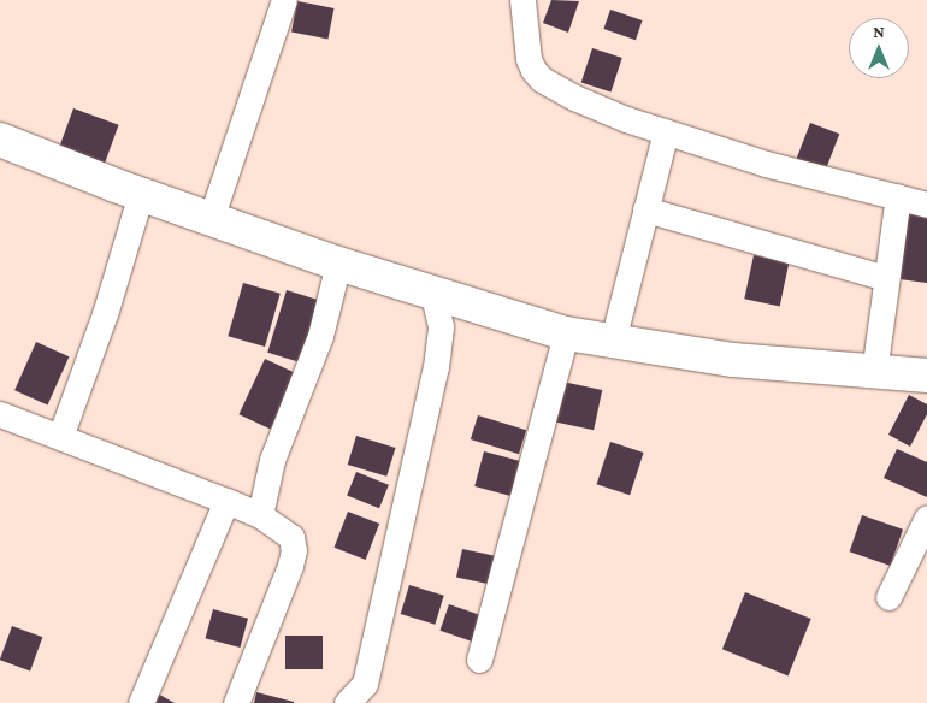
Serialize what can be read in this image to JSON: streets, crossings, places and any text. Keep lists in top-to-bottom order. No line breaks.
{"north":"top"}
